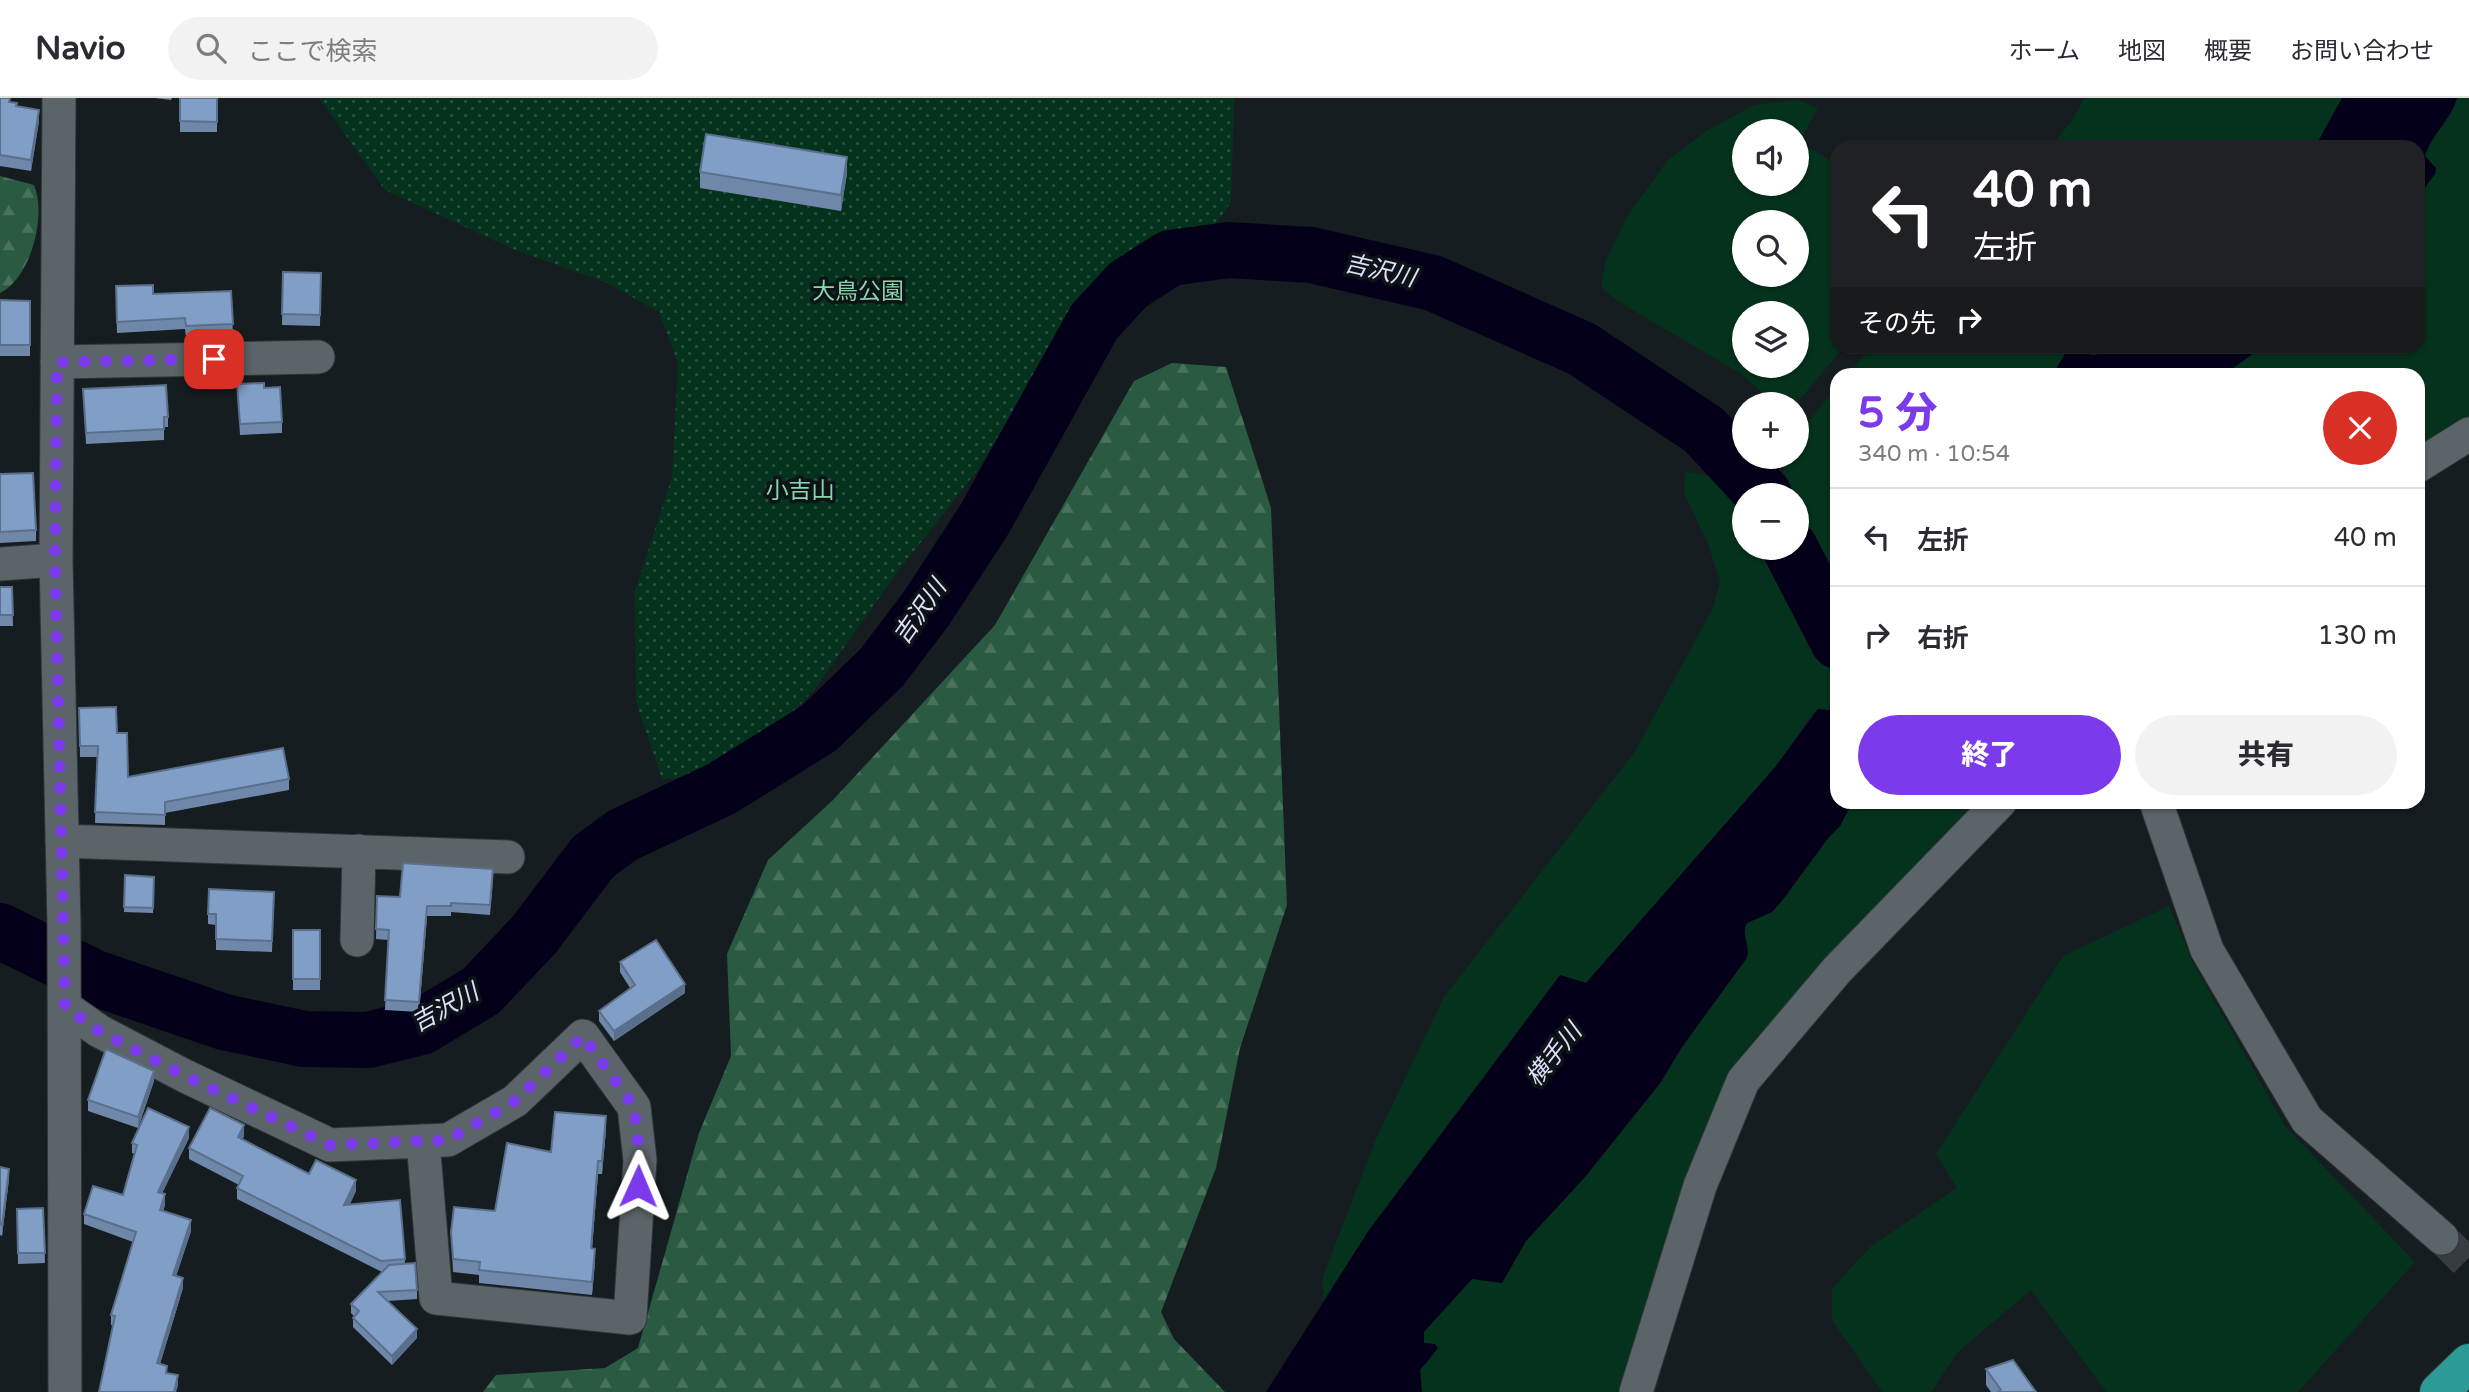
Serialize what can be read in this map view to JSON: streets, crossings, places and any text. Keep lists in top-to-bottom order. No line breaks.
{"water":["吉沢川","横手川"],"parks":["大鳥公園","小吉山"],"page":{"header":"Navio","search":"ここで検索","nav":["ホーム","地図","概要","お問い合わせ"],"map_buttons":["+","−"],"turn":["40 m","左折"],"then":"その先","heading":["5 分","340 m · 10:54"],"list":[{"name":"左折","value":"40 m"},{"name":"右折","value":"130 m"}],"buttons":["終了","共有"]}}
